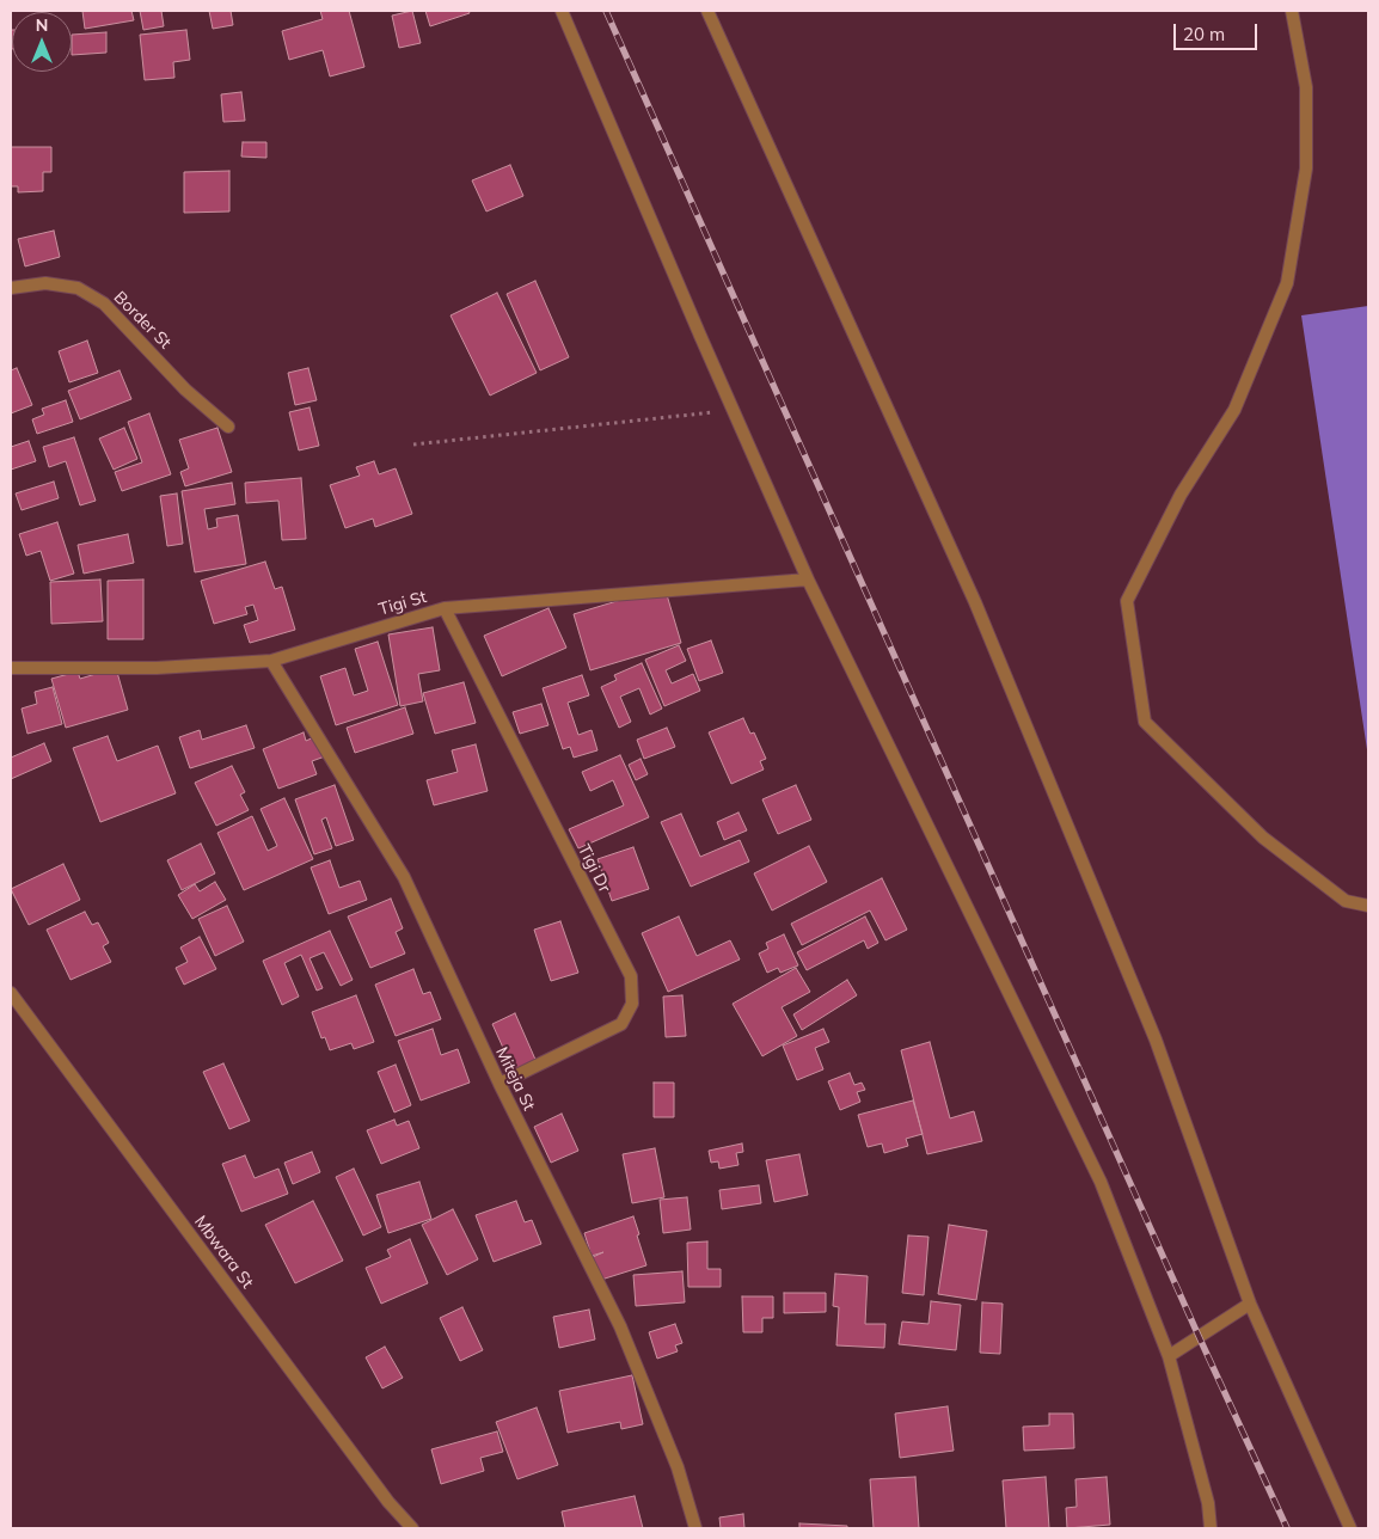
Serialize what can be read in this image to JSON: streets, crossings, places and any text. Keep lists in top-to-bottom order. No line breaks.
{"streets":{"street":["Border St","Tigi St","Tigi Dr","Miteja St","Mbwara St"]},"crossings":[["Tigi St","Tigi Dr"],["Tigi St","Miteja St"],["Tigi Dr","Miteja St"]],"scale_bar":"20 m","north":"top"}
